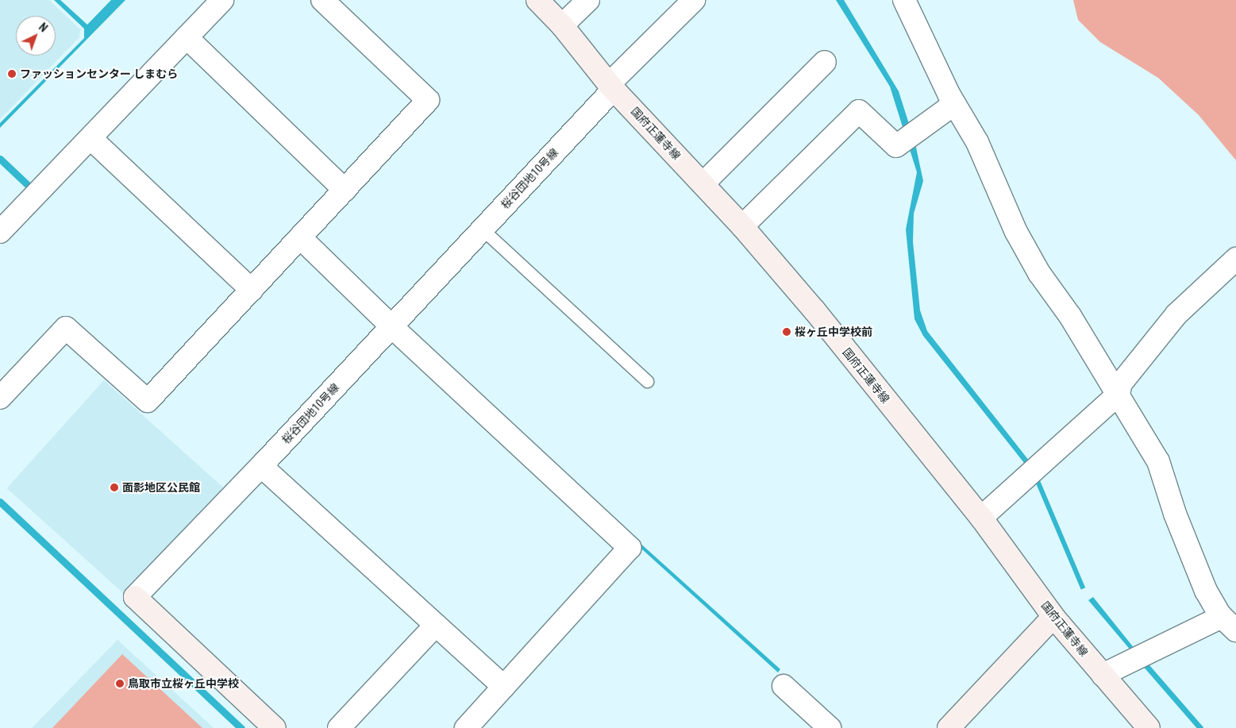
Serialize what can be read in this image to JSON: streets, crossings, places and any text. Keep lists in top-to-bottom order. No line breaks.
{"streets":{"main road":["国府正蓮寺線","桜谷団地10号線"]},"crossings":[["国府正蓮寺線","桜谷団地10号線"]],"places":["ファッションセンター しまむら","桜ヶ丘中学校前","面影地区公民館","鳥取市立桜ヶ丘中学校"],"north":"top right"}
